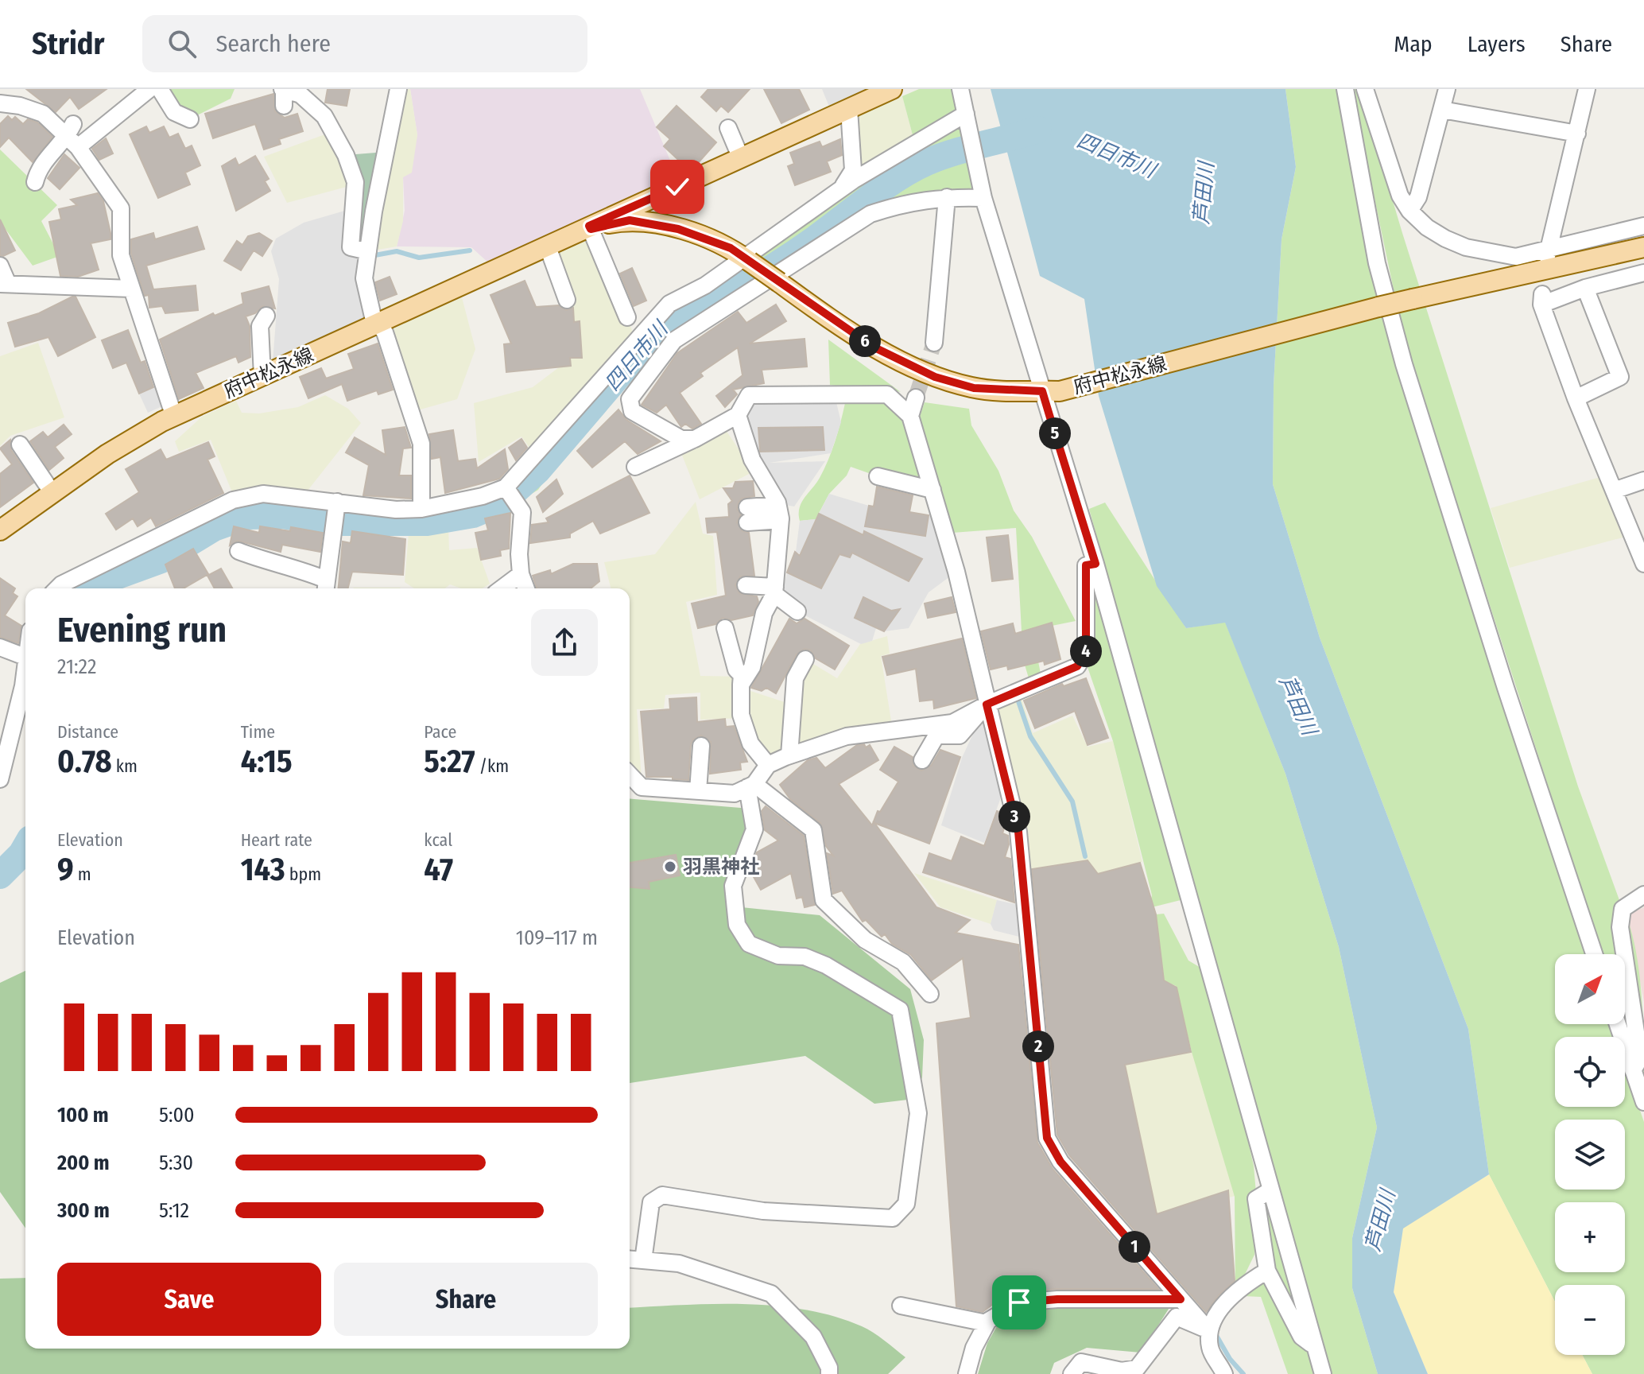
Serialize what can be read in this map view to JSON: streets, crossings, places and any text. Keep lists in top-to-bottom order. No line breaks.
{"streets":{"main road":["府中松永線"]},"water":["四日市川","芦田川"],"places":["羽黒神社"],"north":"top right","page":{"header":"Stridr","search":"Search here","nav":["Map","Layers","Share"],"pins":["6","5","4","3","2","1"],"heading":["Evening run","21:22"],"stats":[["Distance","0.78 km"],["Time","4:15"],["Pace","5:27 /km"],["Elevation","9 m"],["Heart rate","143 bpm"],["kcal","47"]],"chart":["Elevation","109–117 m"],"map_buttons":["+","−"],"list":[{"name":"100 m","note":"5:00"},{"name":"200 m","note":"5:30"},{"name":"300 m","note":"5:12"}],"buttons":["Save","Share"]}}
